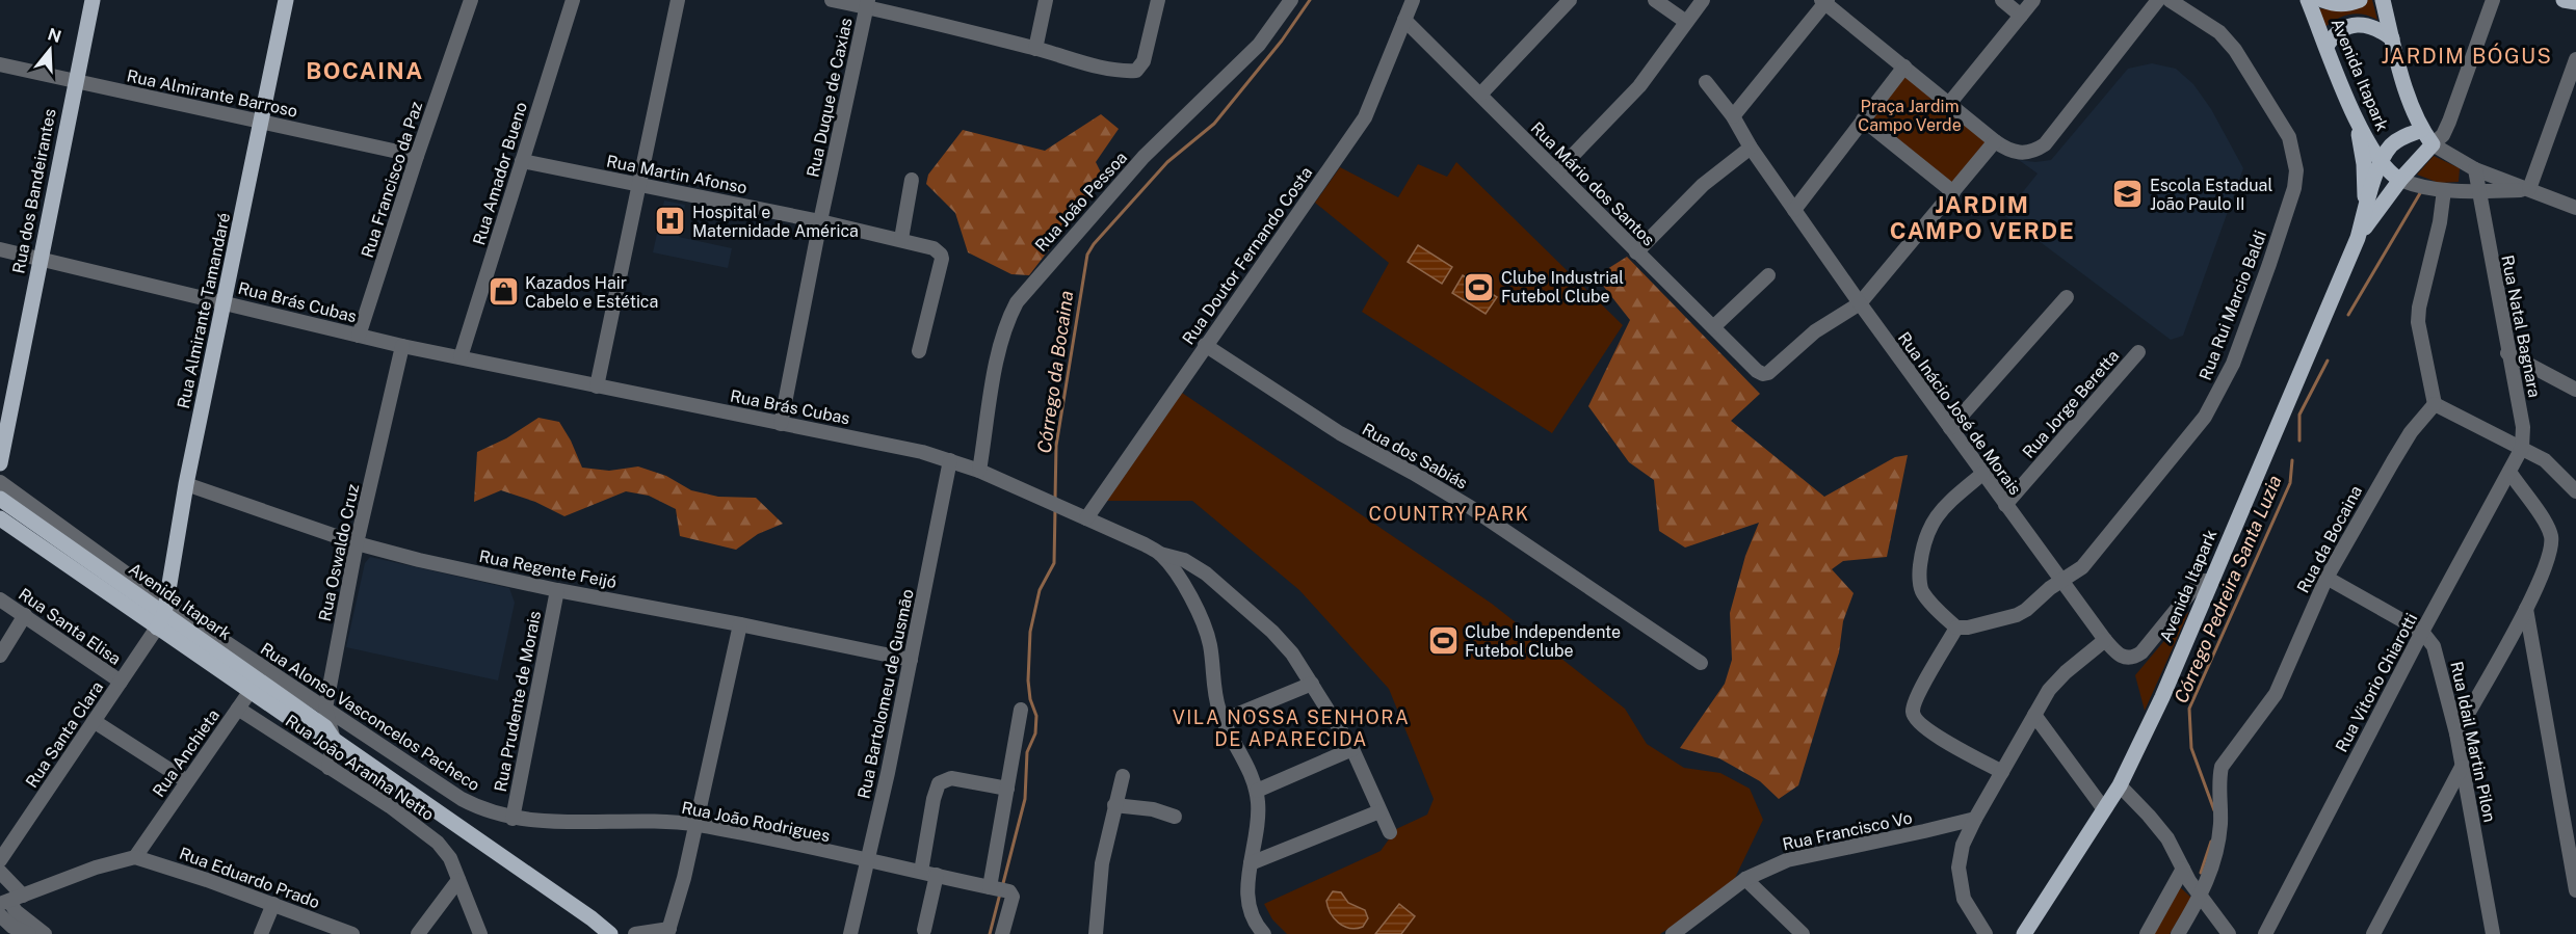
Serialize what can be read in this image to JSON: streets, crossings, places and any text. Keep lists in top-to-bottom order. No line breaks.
{"streets":{"main road":["Avenida Itapark","Rua dos Bandeirantes","Rua Almirante Tamandaré"],"street":["Rua Almirante Barroso","Rua Duque de Caxias","Rua Amador Bueno","Rua Martin Afonso","Rua Francisco da Paz","Rua Mário dos Santos","Rua João Pessoa","Rua Doutor Fernando Costa","Rua Brás Cubas","Rua Rui Marcio Baldi","Rua Natal Bagnara","Rua Jorge Beretta","Rua Inácio José de Morais","Rua dos Sabiás","Rua da Bocaina","Rua Oswaldo Cruz","Rua Regente Feijó","Rua Santa Elisa","Rua Vitorio Chiarotti","Rua Bartolomeu de Gusmão","Rua Prudente de Morais","Rua Alonso Vasconcelos Pacheco","Rua Santa Clara","Rua Idail Martin Pilon","Rua Anchieta","Rua João Aranha Netto","Rua João Rodrigues","Rua Francisco Vo","Rua Eduardo Prado"]},"crossings":[["Avenida Itapark","Rua Almirante Tamandaré"],["Avenida Itapark","Rua Inácio José de Morais"],["Avenida Itapark","Rua Oswaldo Cruz"],["Avenida Itapark","Rua Alonso Vasconcelos Pacheco"],["Avenida Itapark","Rua Santa Clara"],["Avenida Itapark","Rua Anchieta"],["Rua Almirante Barroso","Rua Francisco da Paz"],["Rua Almirante Barroso","Rua dos Bandeirantes"],["Rua Almirante Barroso","Rua Almirante Tamandaré"],["Rua Duque de Caxias","Rua Martin Afonso"],["Rua Duque de Caxias","Rua Brás Cubas"],["Rua Amador Bueno","Rua Martin Afonso"],["Rua Amador Bueno","Rua Brás Cubas"],["Rua Francisco da Paz","Rua Brás Cubas"],["Rua Mário dos Santos","Rua Doutor Fernando Costa"],["Rua Mário dos Santos","Rua Inácio José de Morais"],["Rua dos Bandeirantes","Rua Brás Cubas"],["Rua João Pessoa","Rua Brás Cubas"],["Rua Doutor Fernando Costa","Rua Brás Cubas"],["Rua Doutor Fernando Costa","Rua dos Sabiás"],["Rua Brás Cubas","Rua Almirante Tamandaré"],["Rua Brás Cubas","Rua Oswaldo Cruz"],["Rua Brás Cubas","Rua Bartolomeu de Gusmão"],["Rua Rui Marcio Baldi","Rua Inácio José de Morais"],["Rua Almirante Tamandaré","Rua Regente Feijó"],["Rua Almirante Tamandaré","Rua Santa Clara"],["Rua Natal Bagnara","Rua Vitorio Chiarotti"],["Rua Jorge Beretta","Rua Inácio José de Morais"],["Rua Oswaldo Cruz","Rua Regente Feijó"],["Rua Oswaldo Cruz","Rua Alonso Vasconcelos Pacheco"],["Rua Oswaldo Cruz","Rua João Aranha Netto"],["Rua Regente Feijó","Rua Bartolomeu de Gusmão"],["Rua Regente Feijó","Rua Prudente de Morais"],["Rua Santa Elisa","Rua Santa Clara"],["Rua Vitorio Chiarotti","Rua Idail Martin Pilon"],["Rua Bartolomeu de Gusmão","Rua João Rodrigues"],["Rua Prudente de Morais","Rua Alonso Vasconcelos Pacheco"],["Rua Prudente de Morais","Rua João Rodrigues"],["Rua Alonso Vasconcelos Pacheco","Rua Anchieta"],["Rua Alonso Vasconcelos Pacheco","Rua João Rodrigues"],["Rua Anchieta","Rua João Aranha Netto"],["Rua Anchieta","Rua Eduardo Prado"]],"districts":["JARDIM BÓGUS","BOCAINA","JARDIM CAMPO VERDE","COUNTRY PARK","VILA NOSSA SENHORA DE APARECIDA"],"water":["Córrego da Bocaina","Córrego Pedreira Santa Luzia"],"parks":["Praça Jardim Campo Verde"],"places":{"school or university":["Escola Estadual João Paulo II"],"hospital":["Hospital e Maternidade América"],"sports":["Clube Industrial Futebol Clube","Clube Independente Futebol Clube"],"shop":["Kazados Hair Cabelo e Estética"]},"north":"top"}
